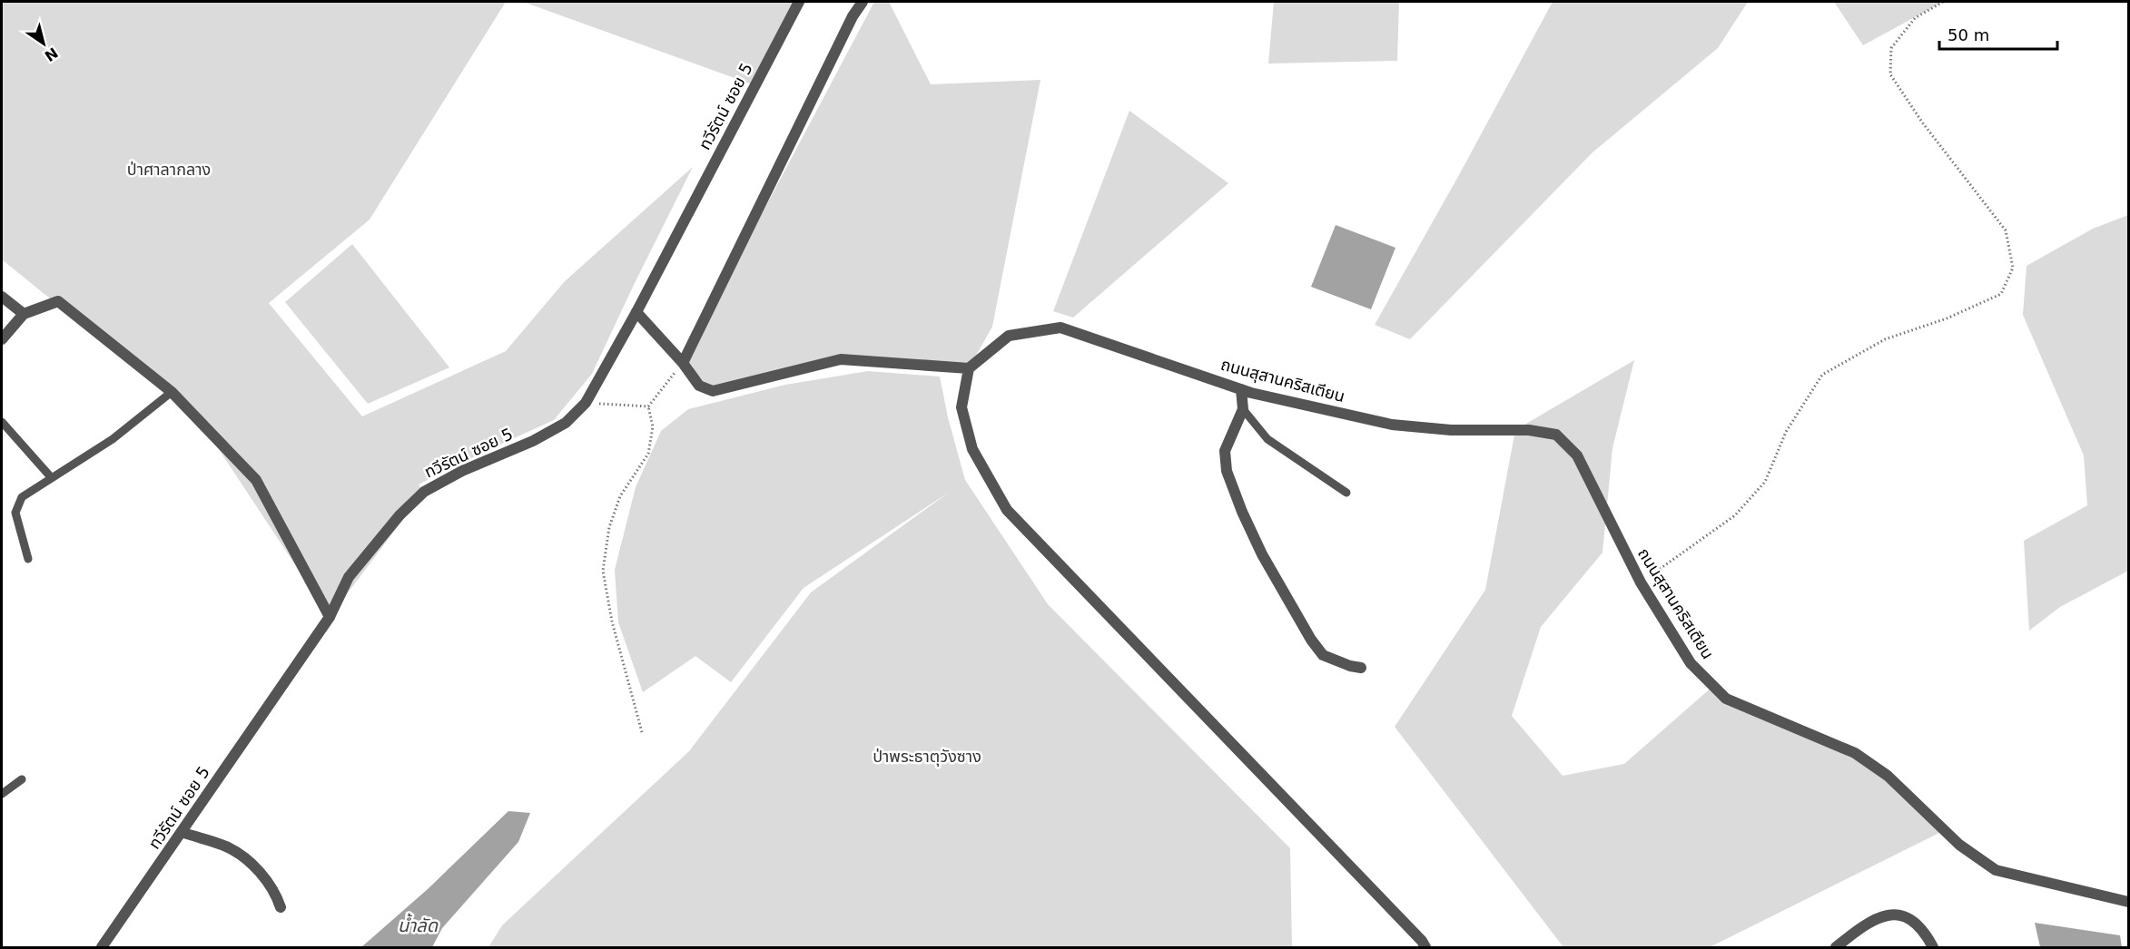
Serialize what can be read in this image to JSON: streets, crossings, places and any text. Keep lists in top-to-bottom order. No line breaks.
{"streets":{"street":["ทวีรัตน์ ซอย 5","ถนนสุสานคริสเตียน"]},"water":["น้ำลัด"],"parks":["ป่าศาลากลาง","ป่าพระธาตุวังซาง"],"scale_bar":"50 m","north":"bottom right"}
